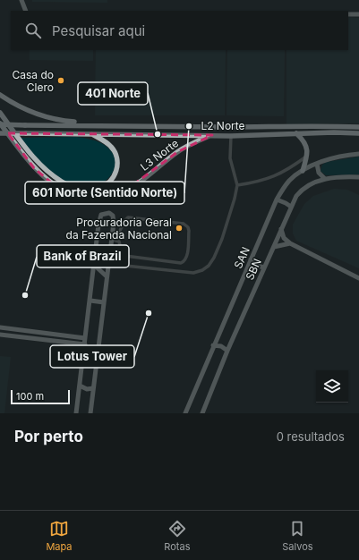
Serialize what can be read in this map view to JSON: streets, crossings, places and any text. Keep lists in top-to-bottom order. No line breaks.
{"streets":{"main road":["L2 Norte","L3 Norte"],"street":["SAN","SBN"]},"crossings":[["L2 Norte","L3 Norte"]],"places":["Casa do Clero","601 Norte (Sentido Norte)","401 Norte","Procuradoria Geral da Fazenda Nacional","Bank of Brazil","Lotus Tower"],"scale_bar":"100 m","page":{"search":"Pesquisar aqui","scale":"100 m","heading":["Por perto","0 resultados"],"nav":["Mapa","Rotas","Salvos"]}}
